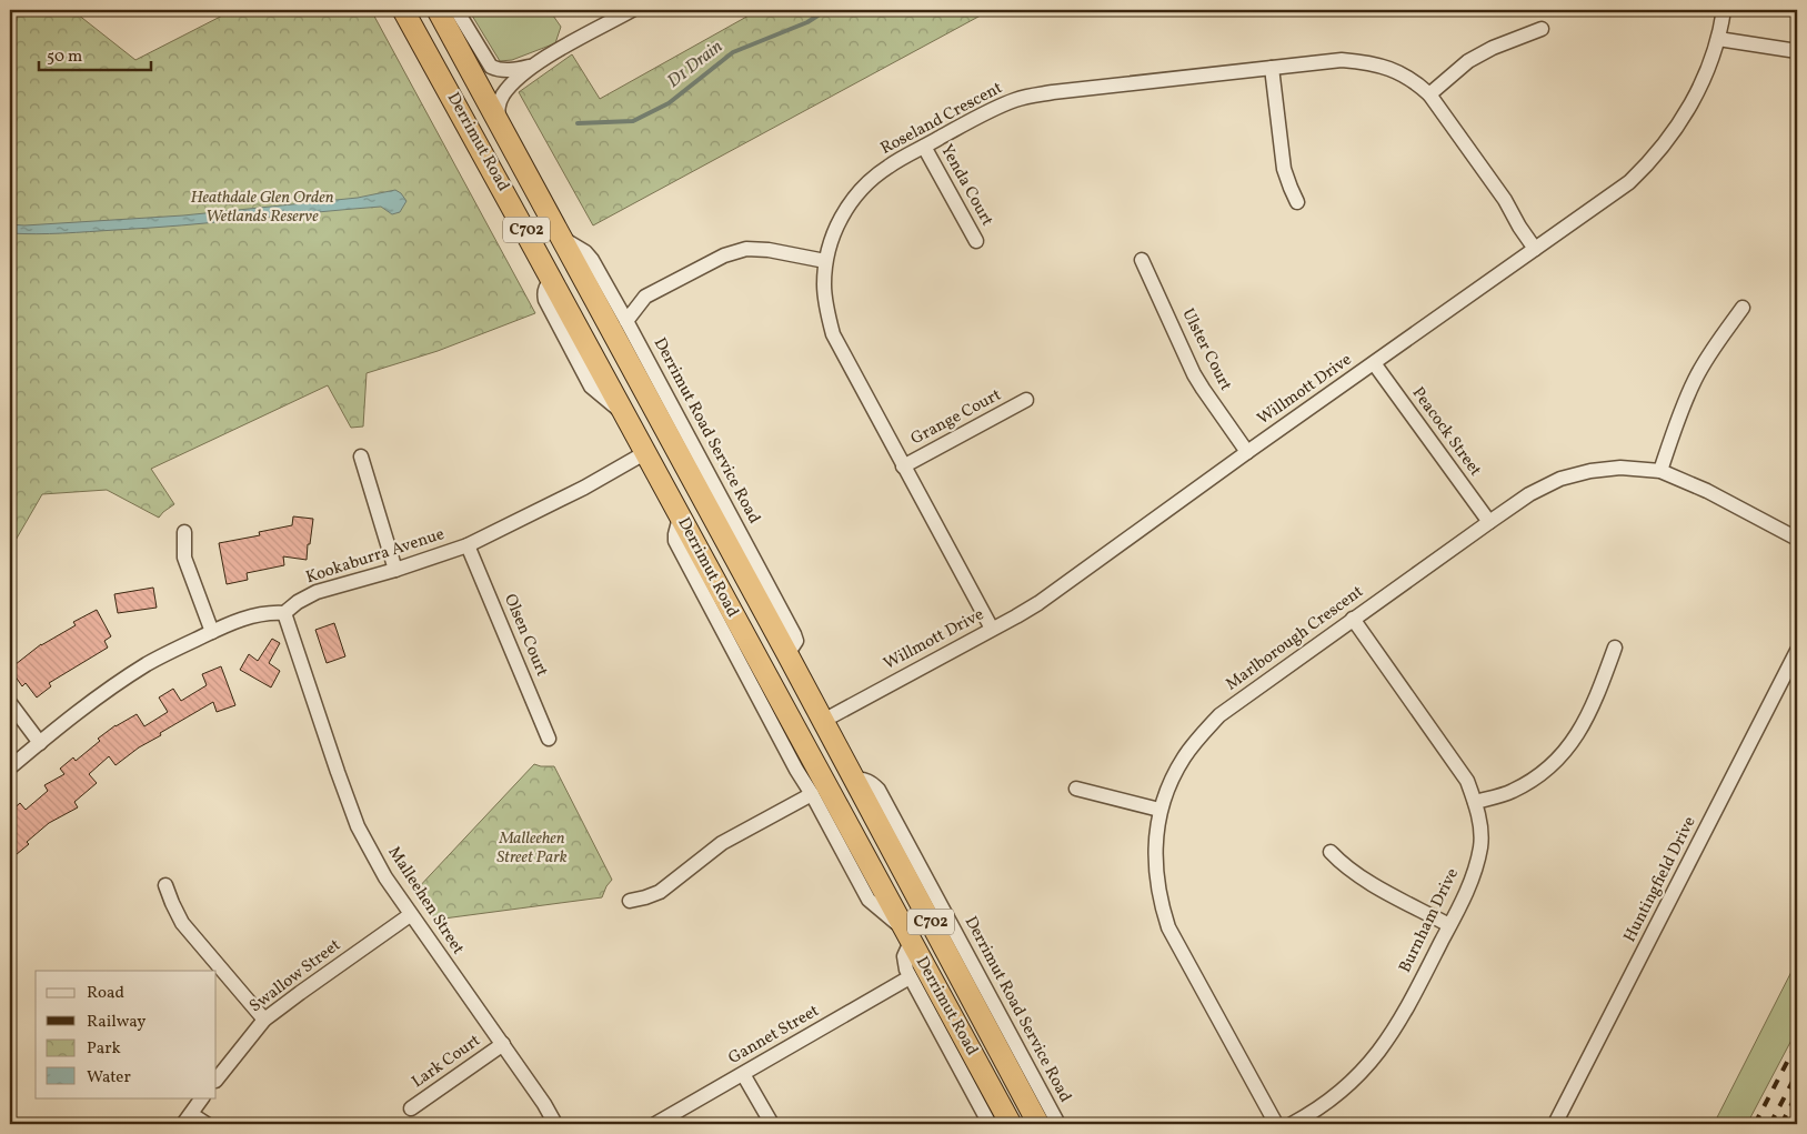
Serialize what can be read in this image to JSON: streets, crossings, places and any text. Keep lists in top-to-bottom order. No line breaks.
{"streets":{"highway":["Derrimut Road","C702"],"street":["Roseland Crescent","Yenda Court","Ulster Court","Willmott Drive","Grange Court","Derrimut Road Service Road","Peacock Street","Kookaburra Avenue","Olsen Court","Marlborough Crescent","Huntingfield Drive","Malleehen Street","Burnham Drive","Swallow Street","Gannet Street","Lark Court"]},"crossings":[["Roseland Crescent","Yenda Court"],["Roseland Crescent","Willmott Drive"],["Roseland Crescent","Grange Court"],["Derrimut Road","Willmott Drive"],["Derrimut Road","Derrimut Road Service Road"],["Derrimut Road","Kookaburra Avenue"],["Derrimut Road","Gannet Street"],["Ulster Court","Willmott Drive"],["Willmott Drive","Peacock Street"],["Peacock Street","Marlborough Crescent"],["Kookaburra Avenue","Olsen Court"],["Kookaburra Avenue","Malleehen Street"],["Marlborough Crescent","Burnham Drive"],["Malleehen Street","Swallow Street"],["Malleehen Street","Lark Court"]],"water":["D1 Drain"],"parks":["Heathdale Glen Orden Wetlands Reserve","Malleehen Street Park"],"legend":["Road","Railway","Park","Water"],"scale_bar":"50 m"}
